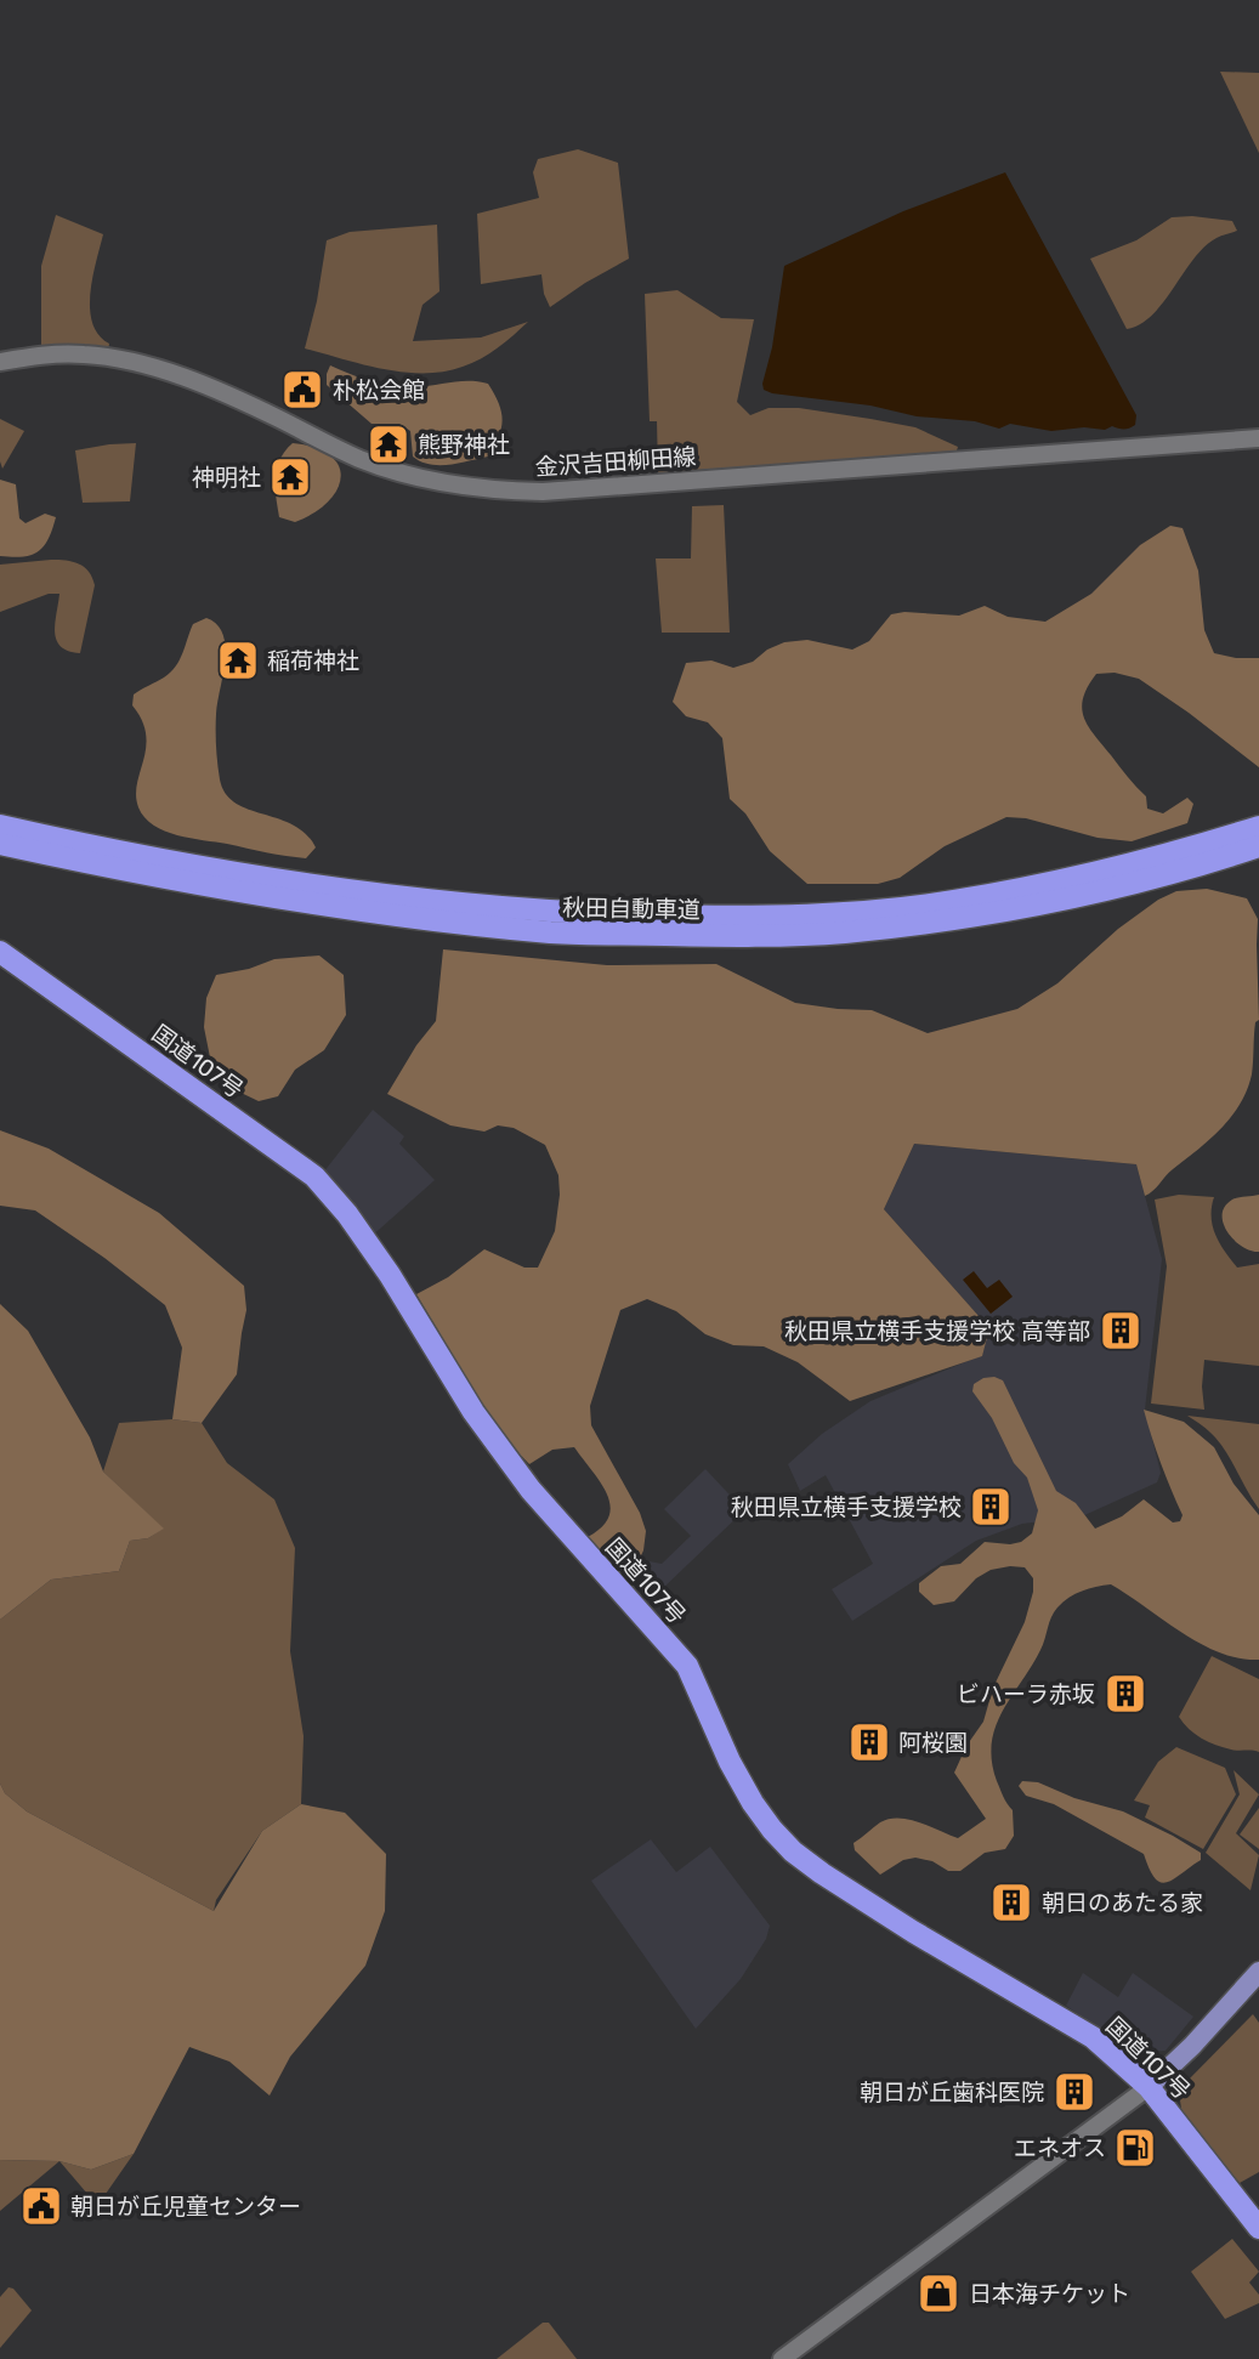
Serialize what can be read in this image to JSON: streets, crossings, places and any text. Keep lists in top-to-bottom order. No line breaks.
{"streets":{"highway":["秋田自動車道","国道107号"],"main road":["金沢吉田柳田線"]},"places":{"public building":["朴松会館","朝日が丘児童センター"],"temple":["熊野神社","神明社","稲荷神社"],"building":["秋田県立横手支援学校 高等部","秋田県立横手支援学校","ビハーラ赤坂","阿桜園","朝日のあたる家","朝日が丘歯科医院"],"fuel station":["エネオス"],"shop":["日本海チケット"]}}
